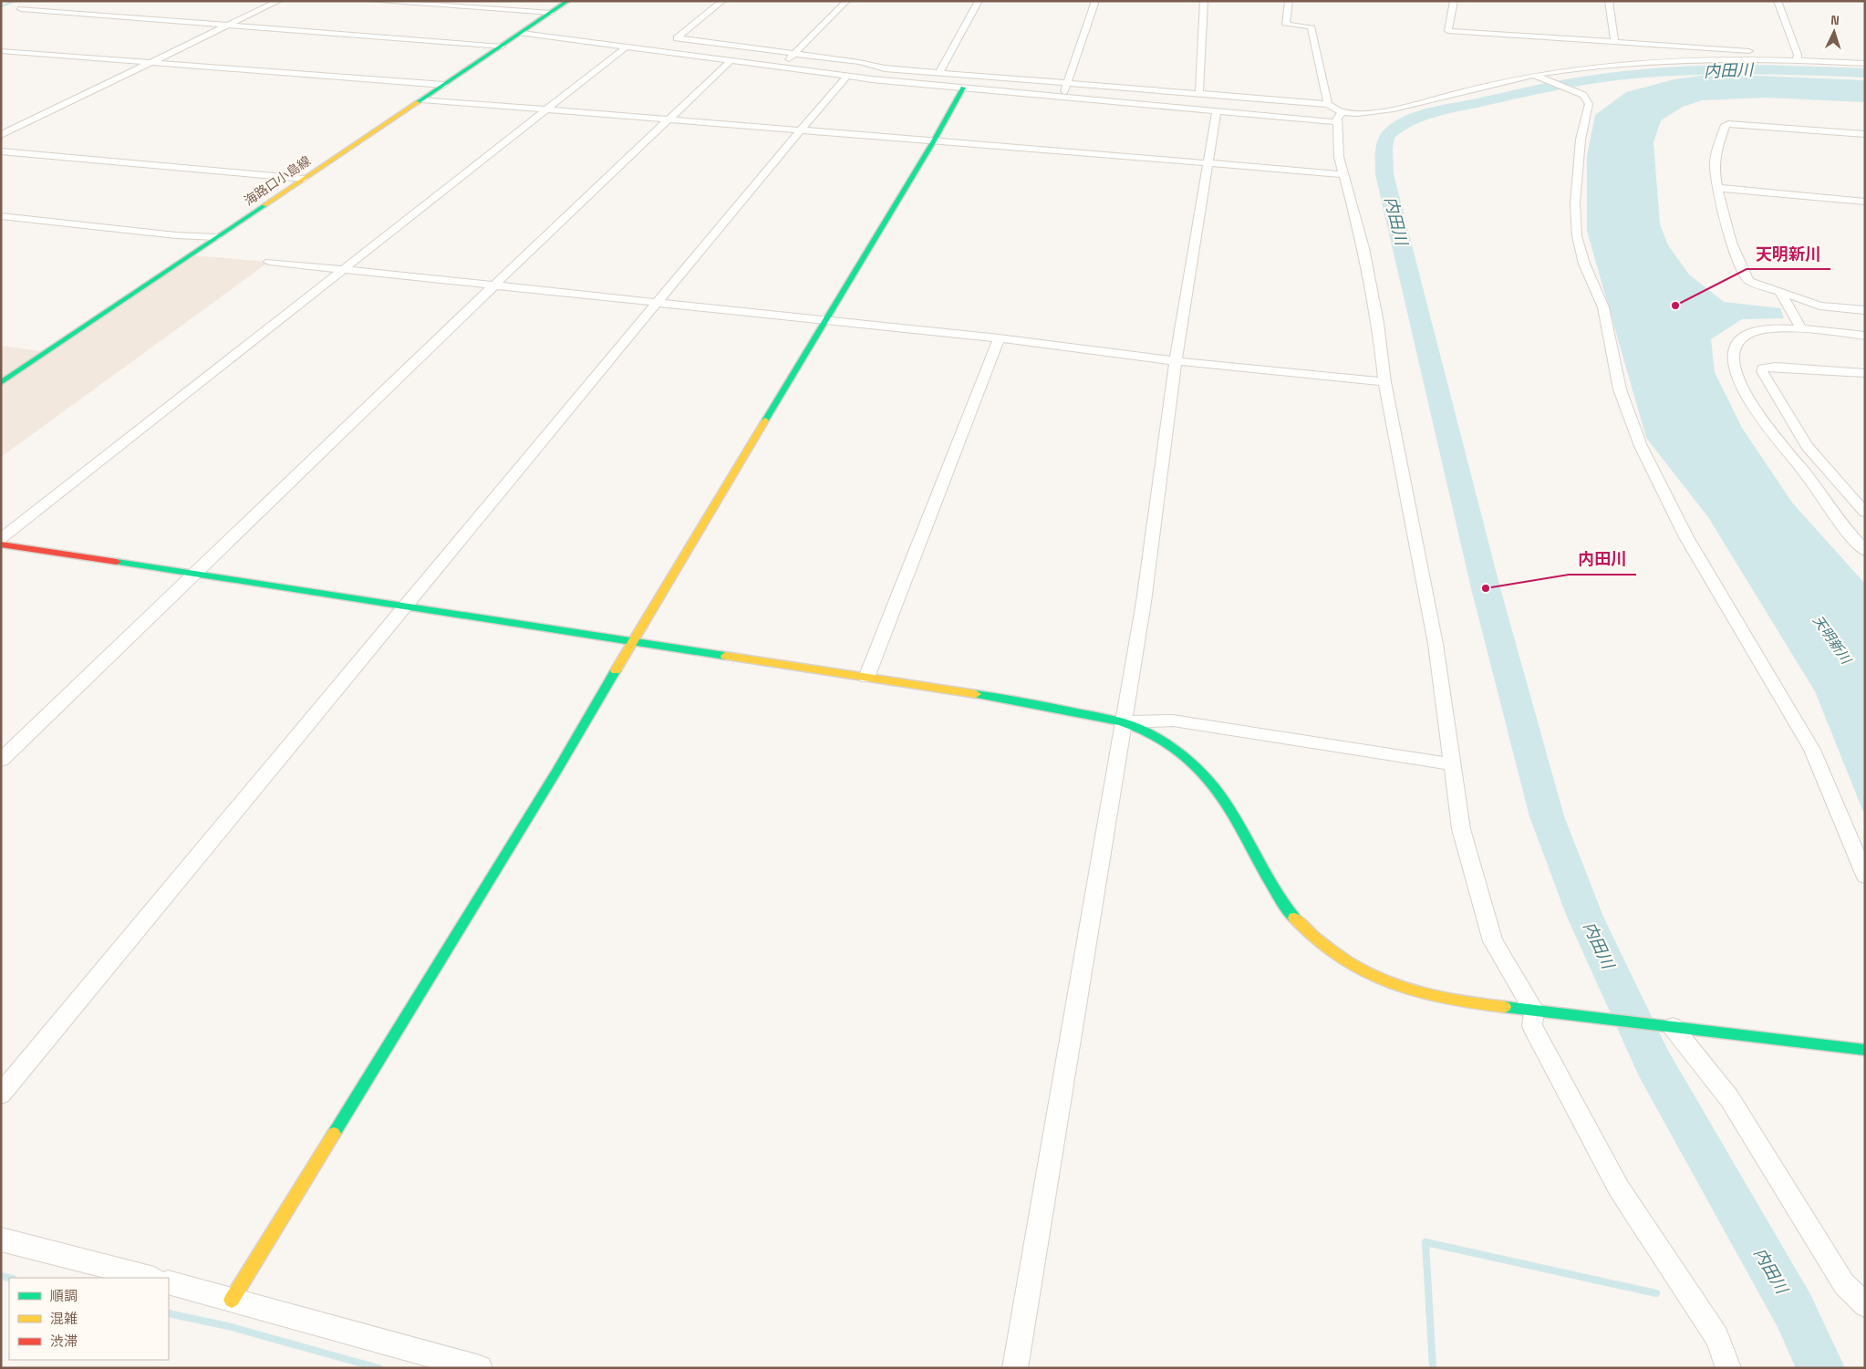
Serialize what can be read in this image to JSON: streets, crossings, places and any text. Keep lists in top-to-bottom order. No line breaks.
{"streets":{"street":["海路口小島線"]},"water":["内田川","天明新川"],"places":["天明新川","内田川"],"legend":["順調","混雑","渋滞"],"north":"top"}
